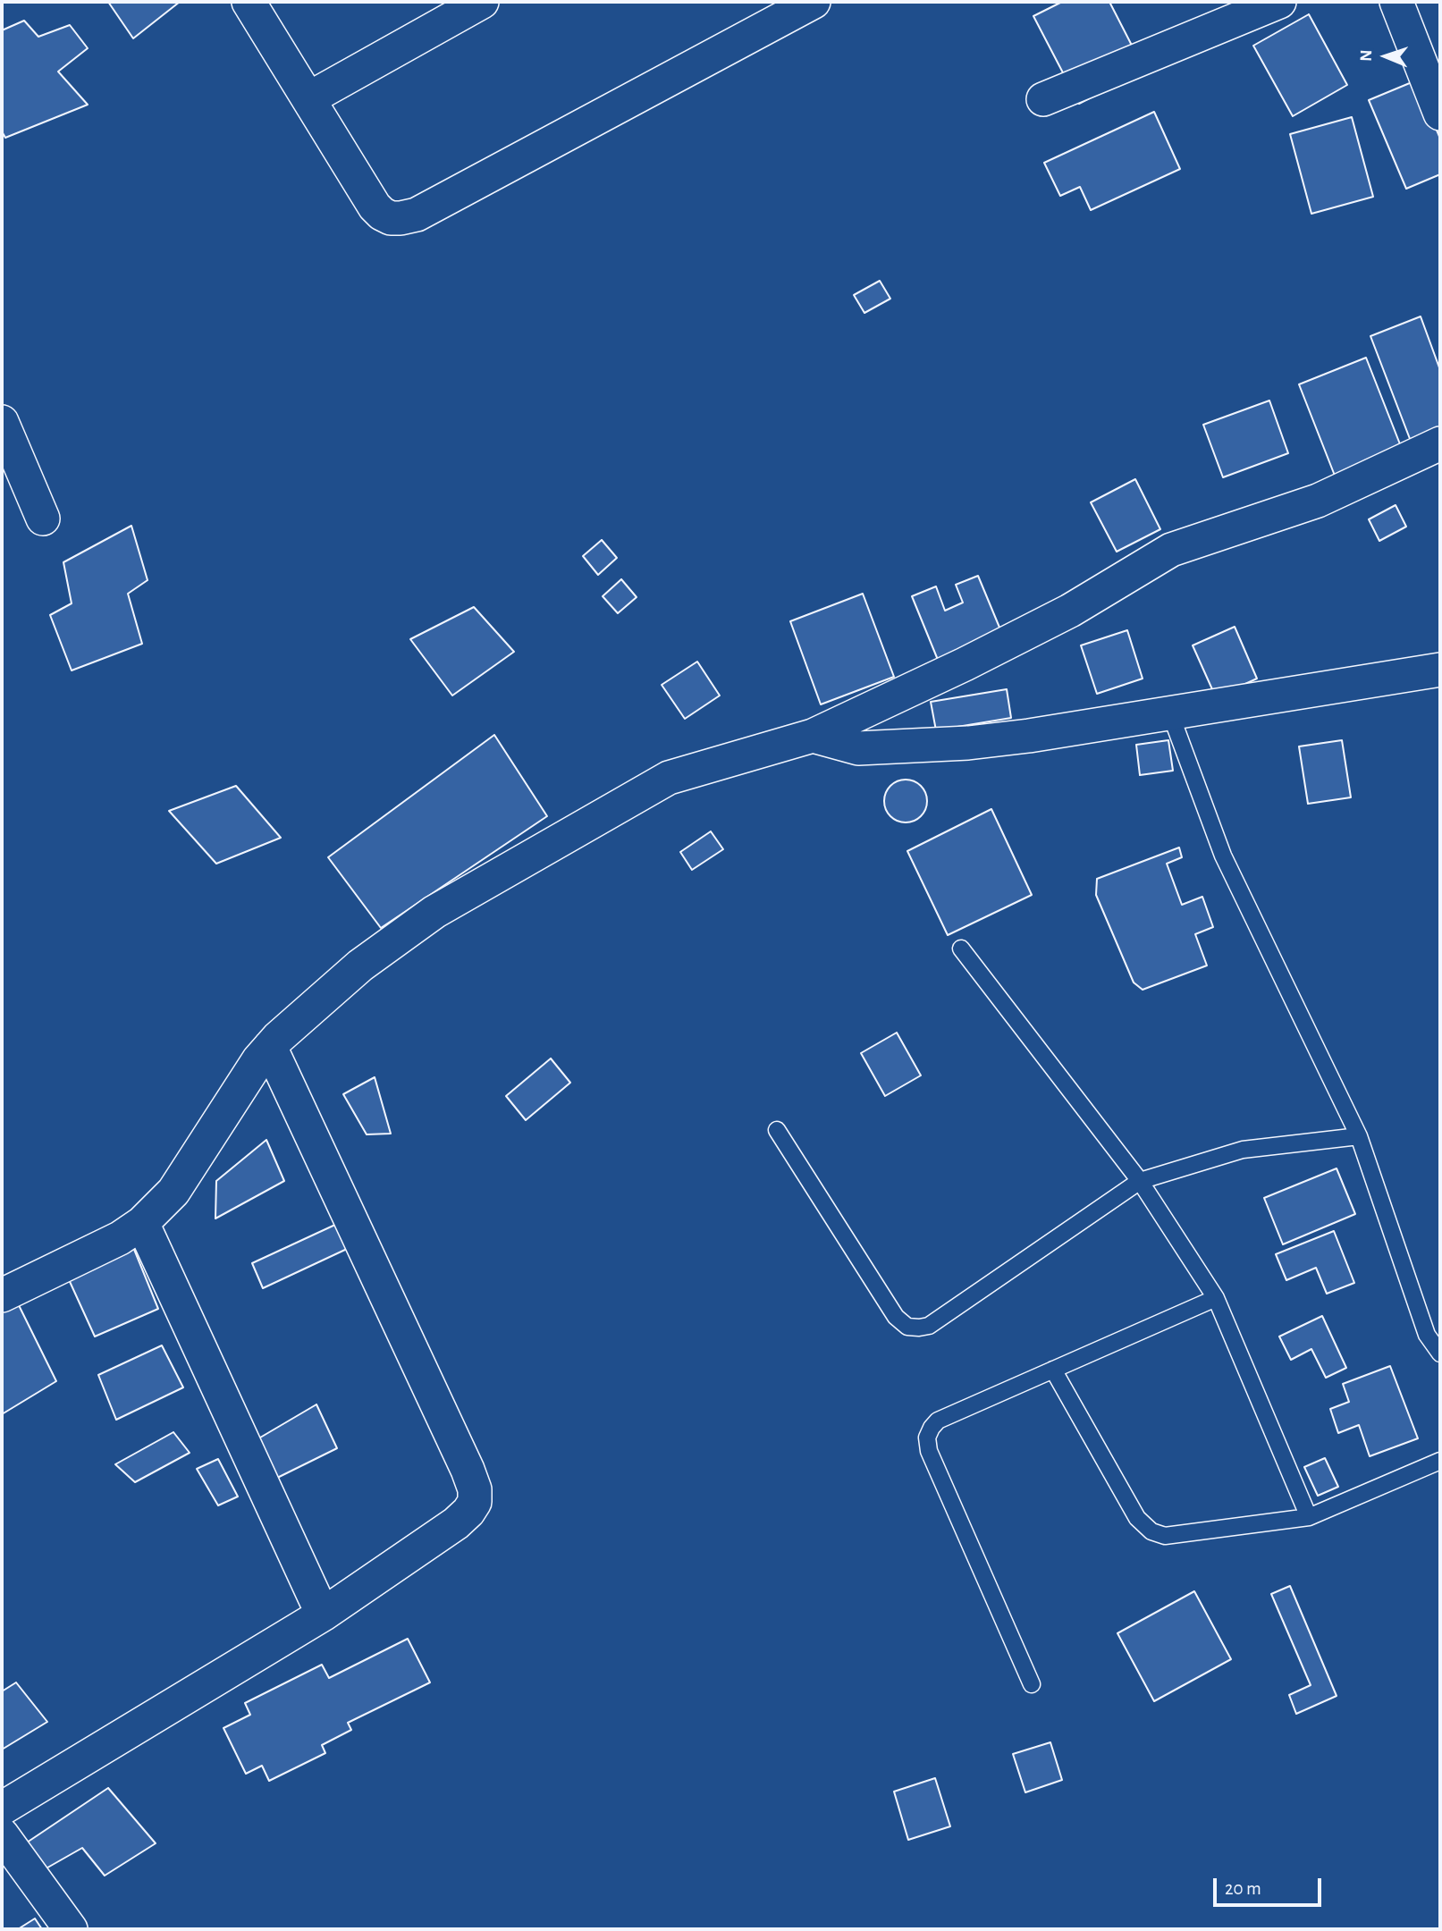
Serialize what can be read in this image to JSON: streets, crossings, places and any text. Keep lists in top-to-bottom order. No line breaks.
{"scale_bar":"20 m","north":"left"}
